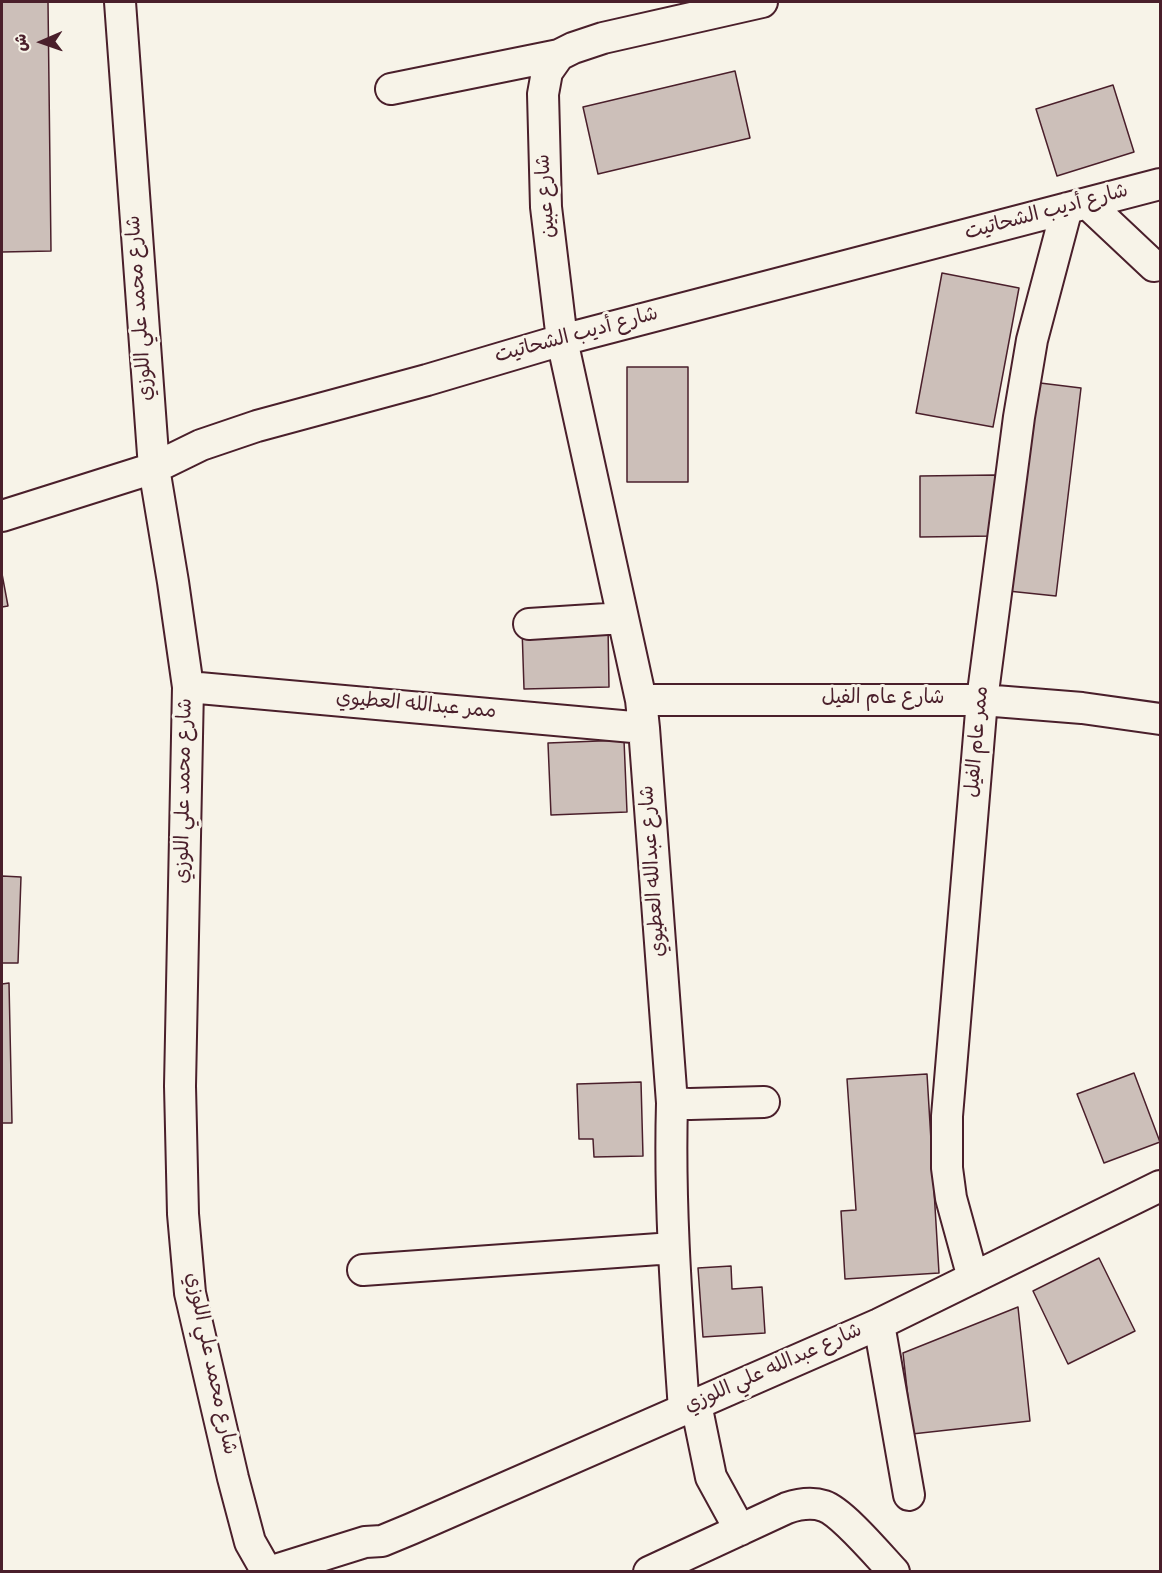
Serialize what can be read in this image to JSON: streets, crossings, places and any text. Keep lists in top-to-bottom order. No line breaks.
{"streets":{"street":["شارع عبين","شارع أديب الشحاتيت","شارع محمد علي اللوزي","شارع عام الفيل","ممر عبدالله العطيوي","ممر عام الفيل","شارع عبدالله العطيوي","شارع عبدالله علي اللوزي"]},"crossings":[["شارع عبين","شارع أديب الشحاتيت"],["شارع عبين","شارع عبدالله العطيوي"],["شارع أديب الشحاتيت","شارع محمد علي اللوزي"],["شارع أديب الشحاتيت","ممر عام الفيل"],["شارع أديب الشحاتيت","شارع عبدالله العطيوي"],["شارع محمد علي اللوزي","ممر عبدالله العطيوي"],["شارع محمد علي اللوزي","شارع عبدالله علي اللوزي"],["شارع عام الفيل","ممر عبدالله العطيوي"],["شارع عام الفيل","ممر عام الفيل"],["شارع عام الفيل","شارع عبدالله العطيوي"],["ممر عبدالله العطيوي","شارع عبدالله العطيوي"],["ممر عام الفيل","شارع عبدالله علي اللوزي"],["شارع عبدالله العطيوي","شارع عبدالله علي اللوزي"]],"north":"left"}
